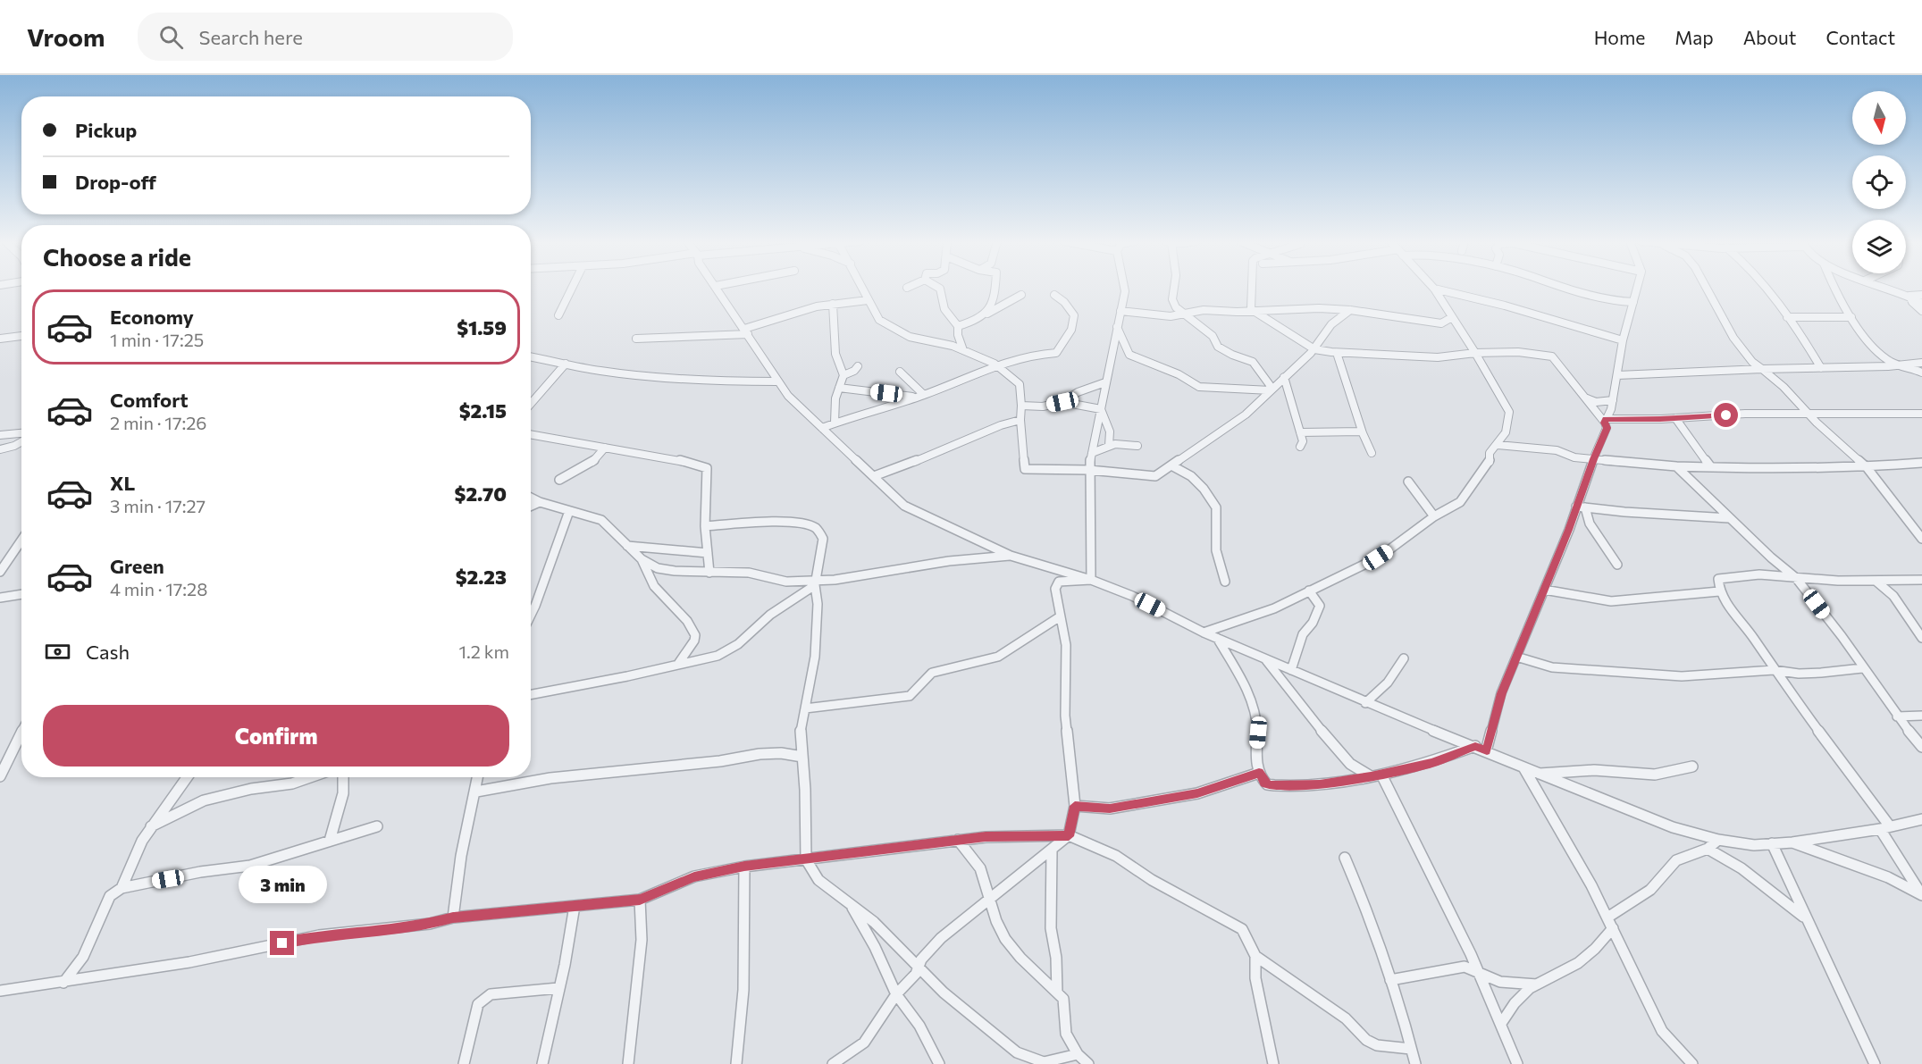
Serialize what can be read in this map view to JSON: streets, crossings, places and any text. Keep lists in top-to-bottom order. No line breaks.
{"north":"bottom","page":{"header":"Vroom","search":"Search here","nav":["Home","Map","About","Contact"],"banner":["Pickup","Drop-off"],"heading":"Choose a ride","list":[{"name":"Economy","note":"1 min · 17:25","value":"$1.59"},{"name":"Comfort","note":"2 min · 17:26","value":"$2.15"},{"name":"XL","note":"3 min · 17:27","value":"$2.70"},{"name":"Green","note":"4 min · 17:28","value":"$2.23"}],"pay":["Cash","1.2 km"],"buttons":"Confirm","bubble":"3 min"}}
